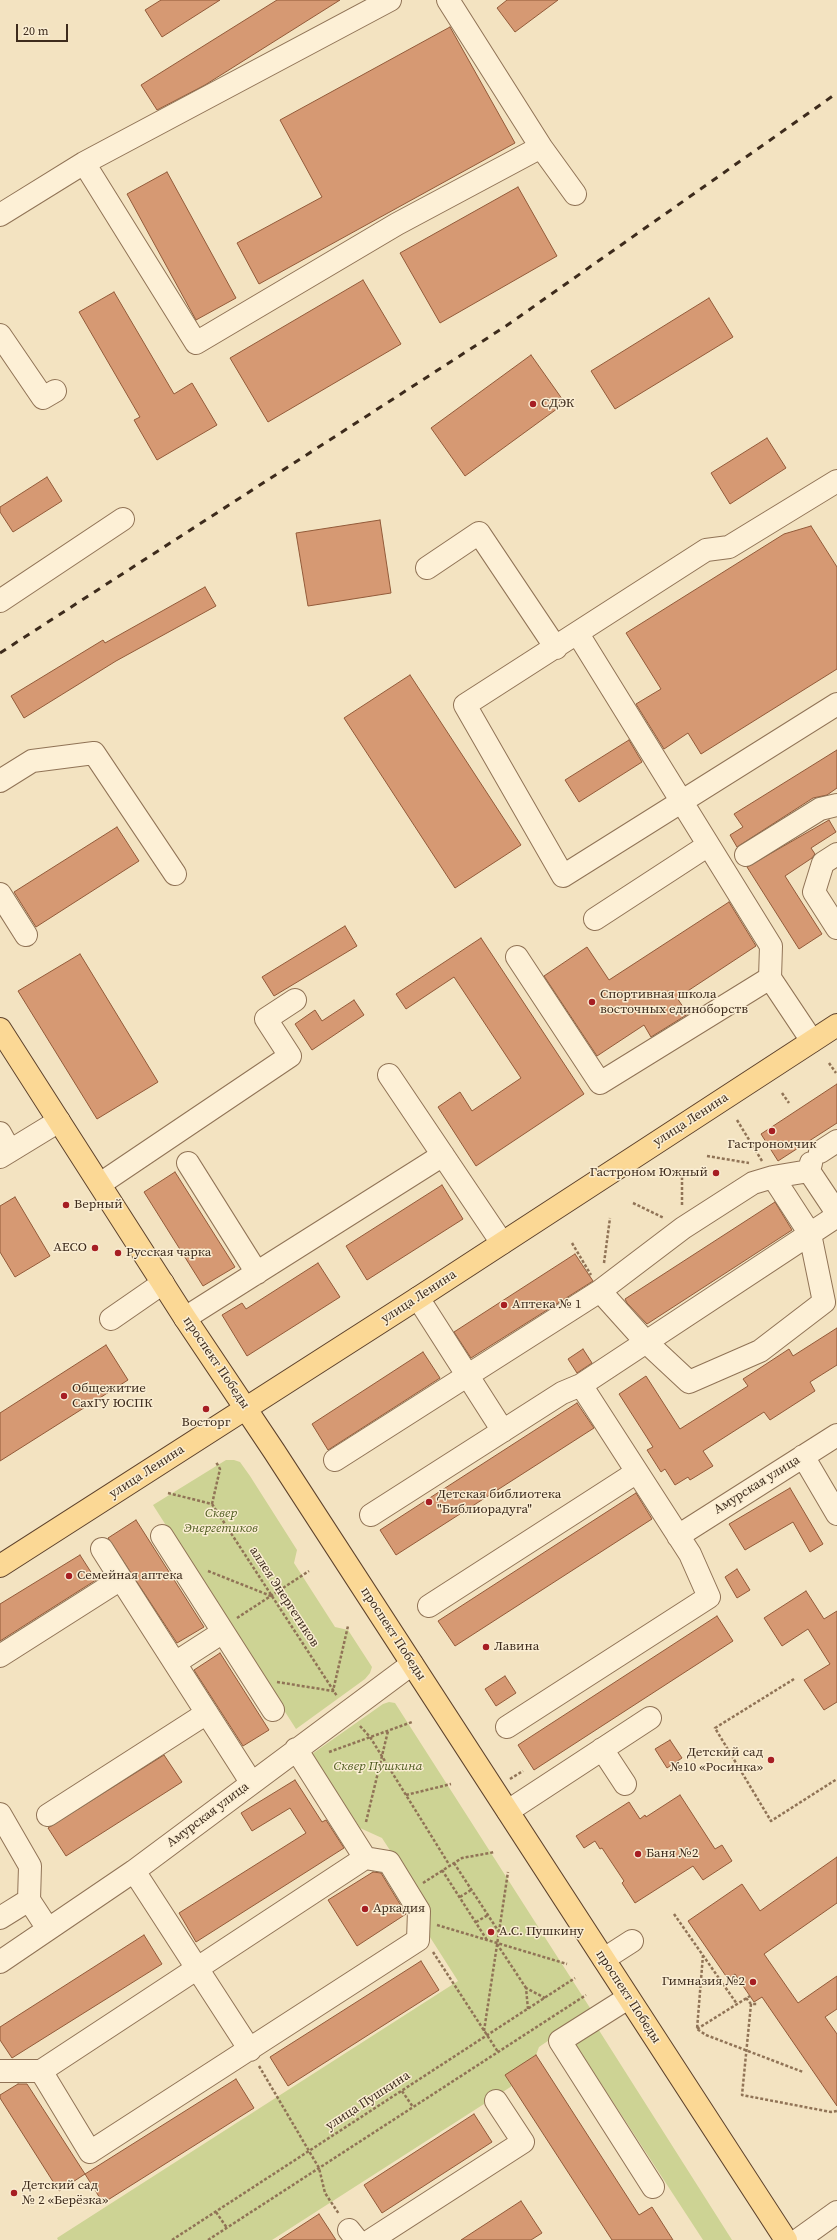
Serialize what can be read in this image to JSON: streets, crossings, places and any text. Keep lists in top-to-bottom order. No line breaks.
{"streets":{"main road":["улица Ленина","проспект Победы"],"street":["Амурская улица"],"path":["аллея Энергетиков","улица Пушкина"]},"crossings":[["улица Ленина","проспект Победы"],["проспект Победы","Амурская улица"]],"parks":["Сквер Энергетиков","Сквер Пушкина"],"places":["СДЭК","Спортивная школа восточных единоборств","Гастрономчик","Гастроном Южный","Верный","AECO","Русская чарка","Аптека № 1","Общежитие СахГУ ЮСПК","Восторг","Детская библиотека \"Библиорадуга\"","Семейная аптека","Лавина","Детский сад №10 «Росинка»","Баня №2","Аркадия","А.С. Пушкину","Гимназия №2","Детский сад № 2 «Берёзка»"],"scale_bar":"20 m"}
